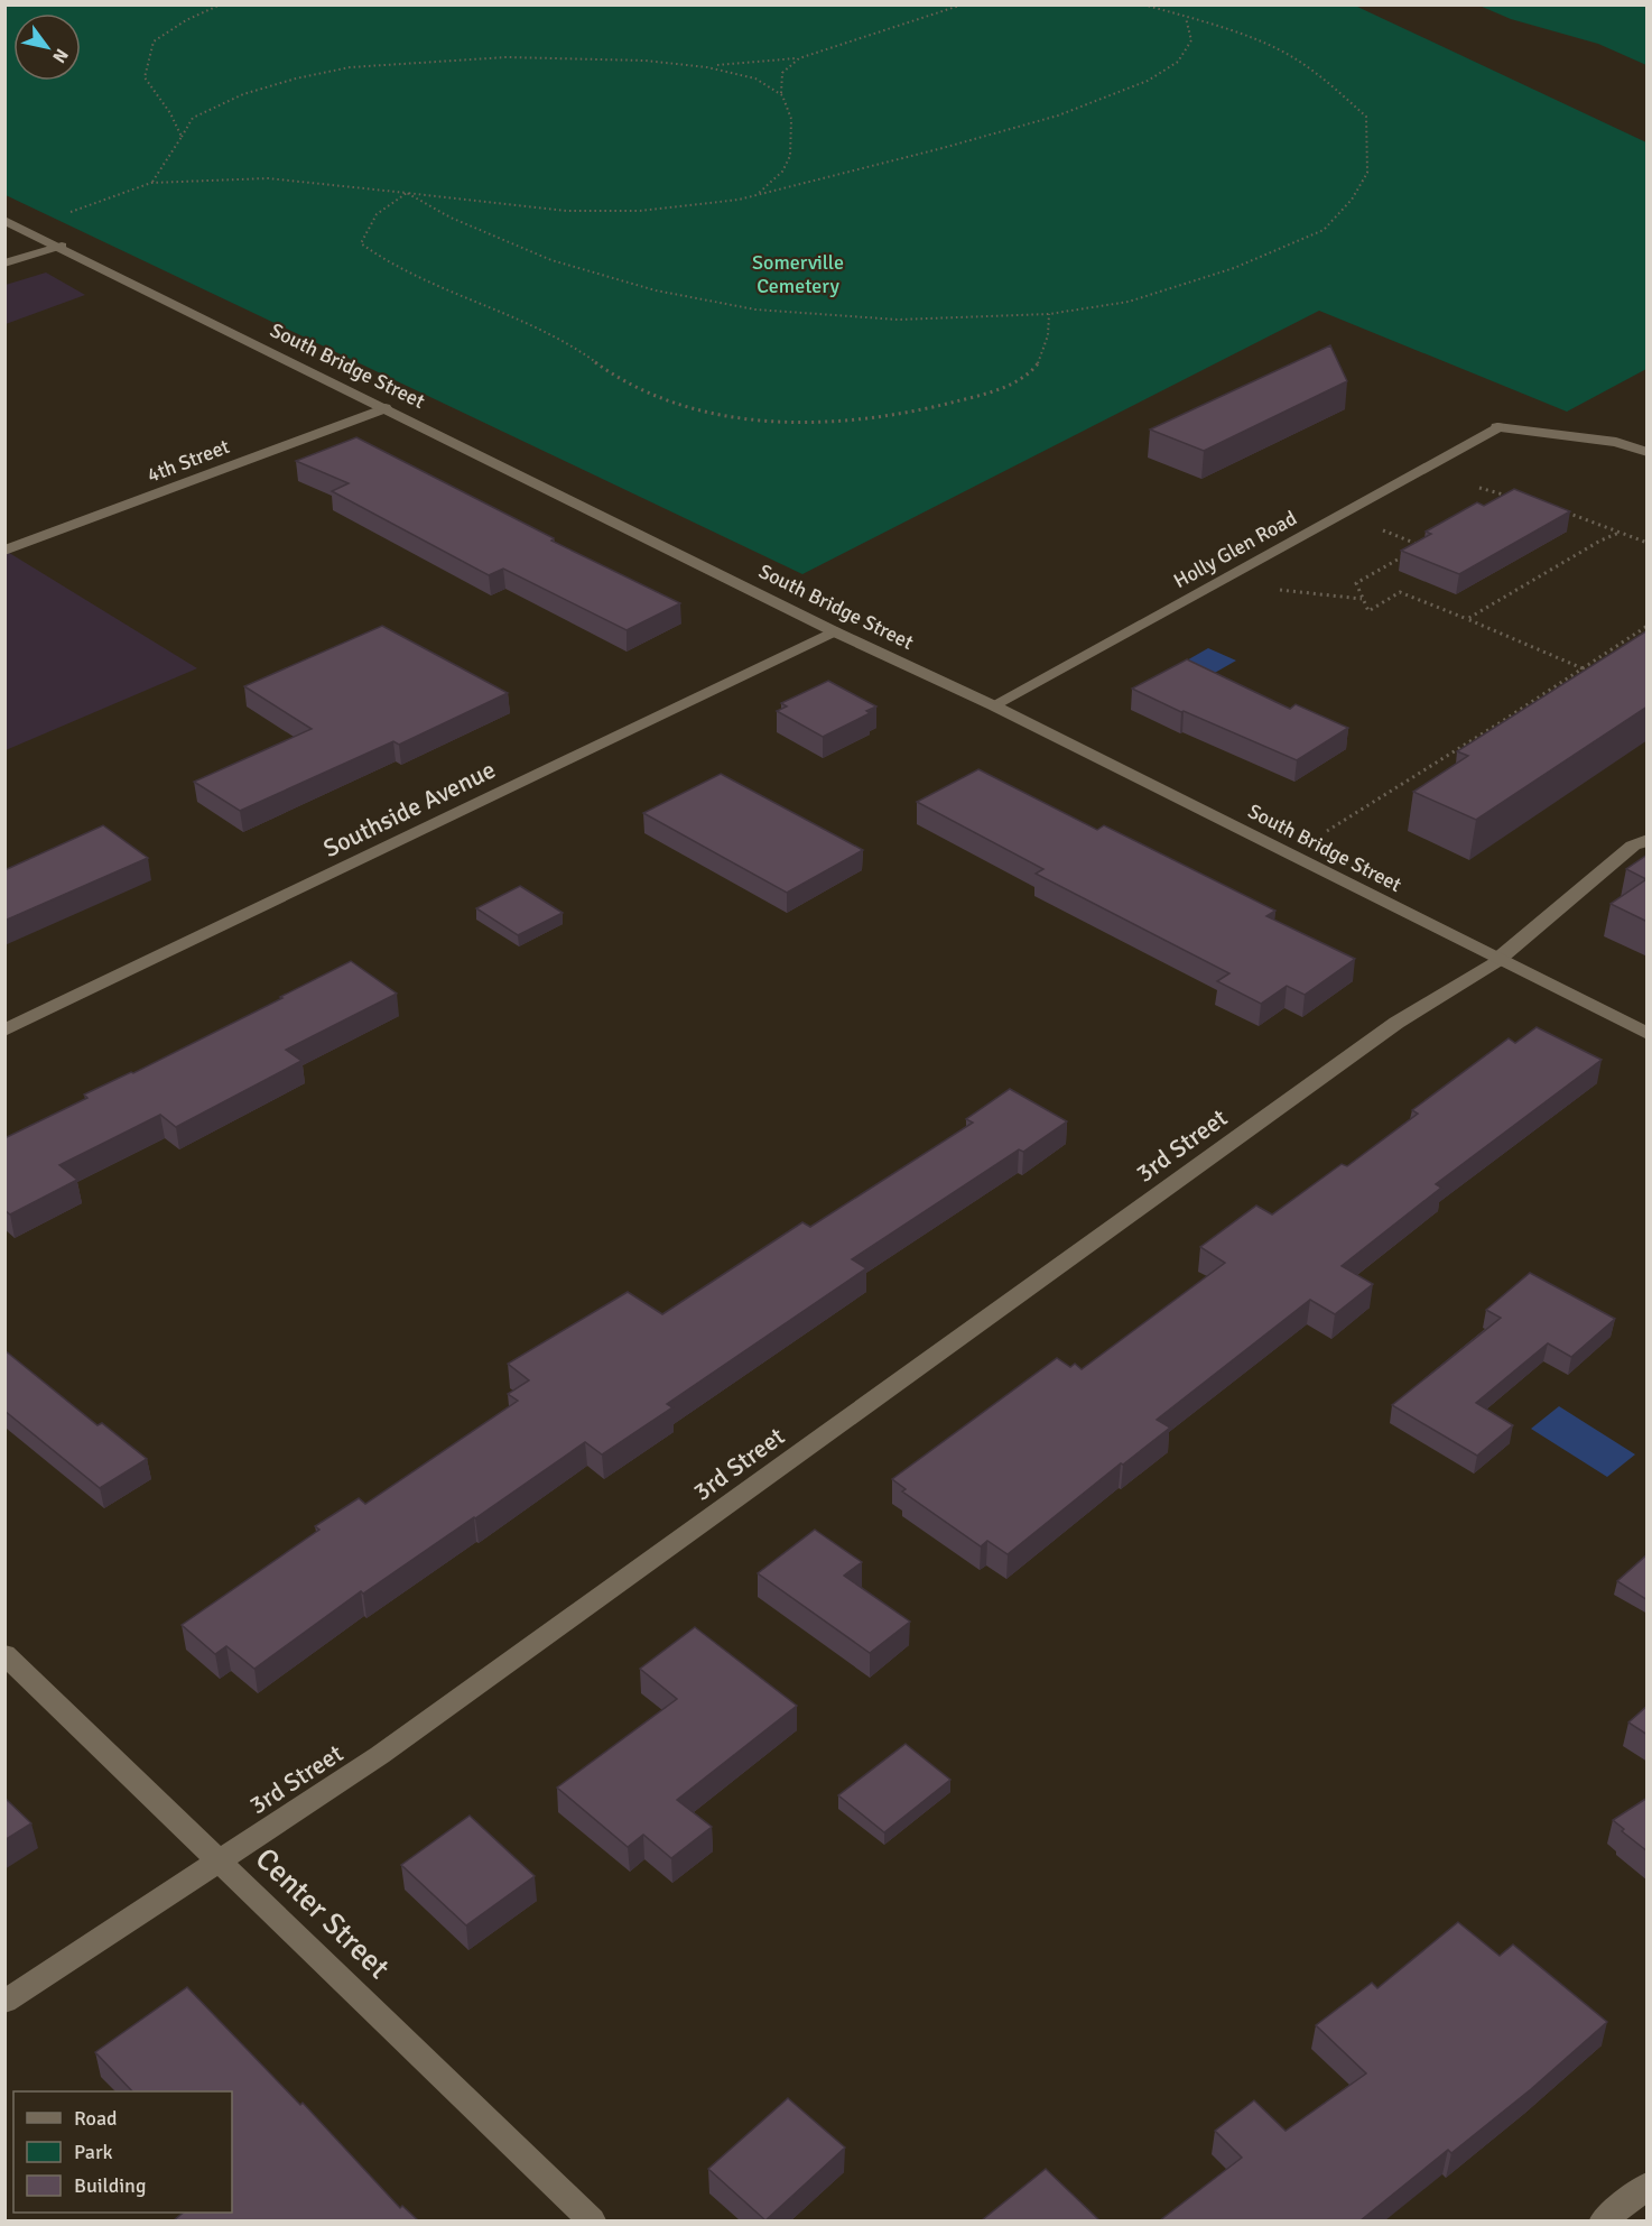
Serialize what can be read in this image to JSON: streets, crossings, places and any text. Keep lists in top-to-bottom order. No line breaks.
{"streets":{"street":["South Bridge Street","4th Street","Holly Glen Road","Southside Avenue","3rd Street","Center Street"]},"crossings":[["South Bridge Street","4th Street"],["South Bridge Street","Holly Glen Road"],["South Bridge Street","Southside Avenue"],["South Bridge Street","3rd Street"],["3rd Street","Center Street"]],"parks":["Somerville Cemetery"],"legend":["Road","Park","Building"],"north":"bottom right"}
